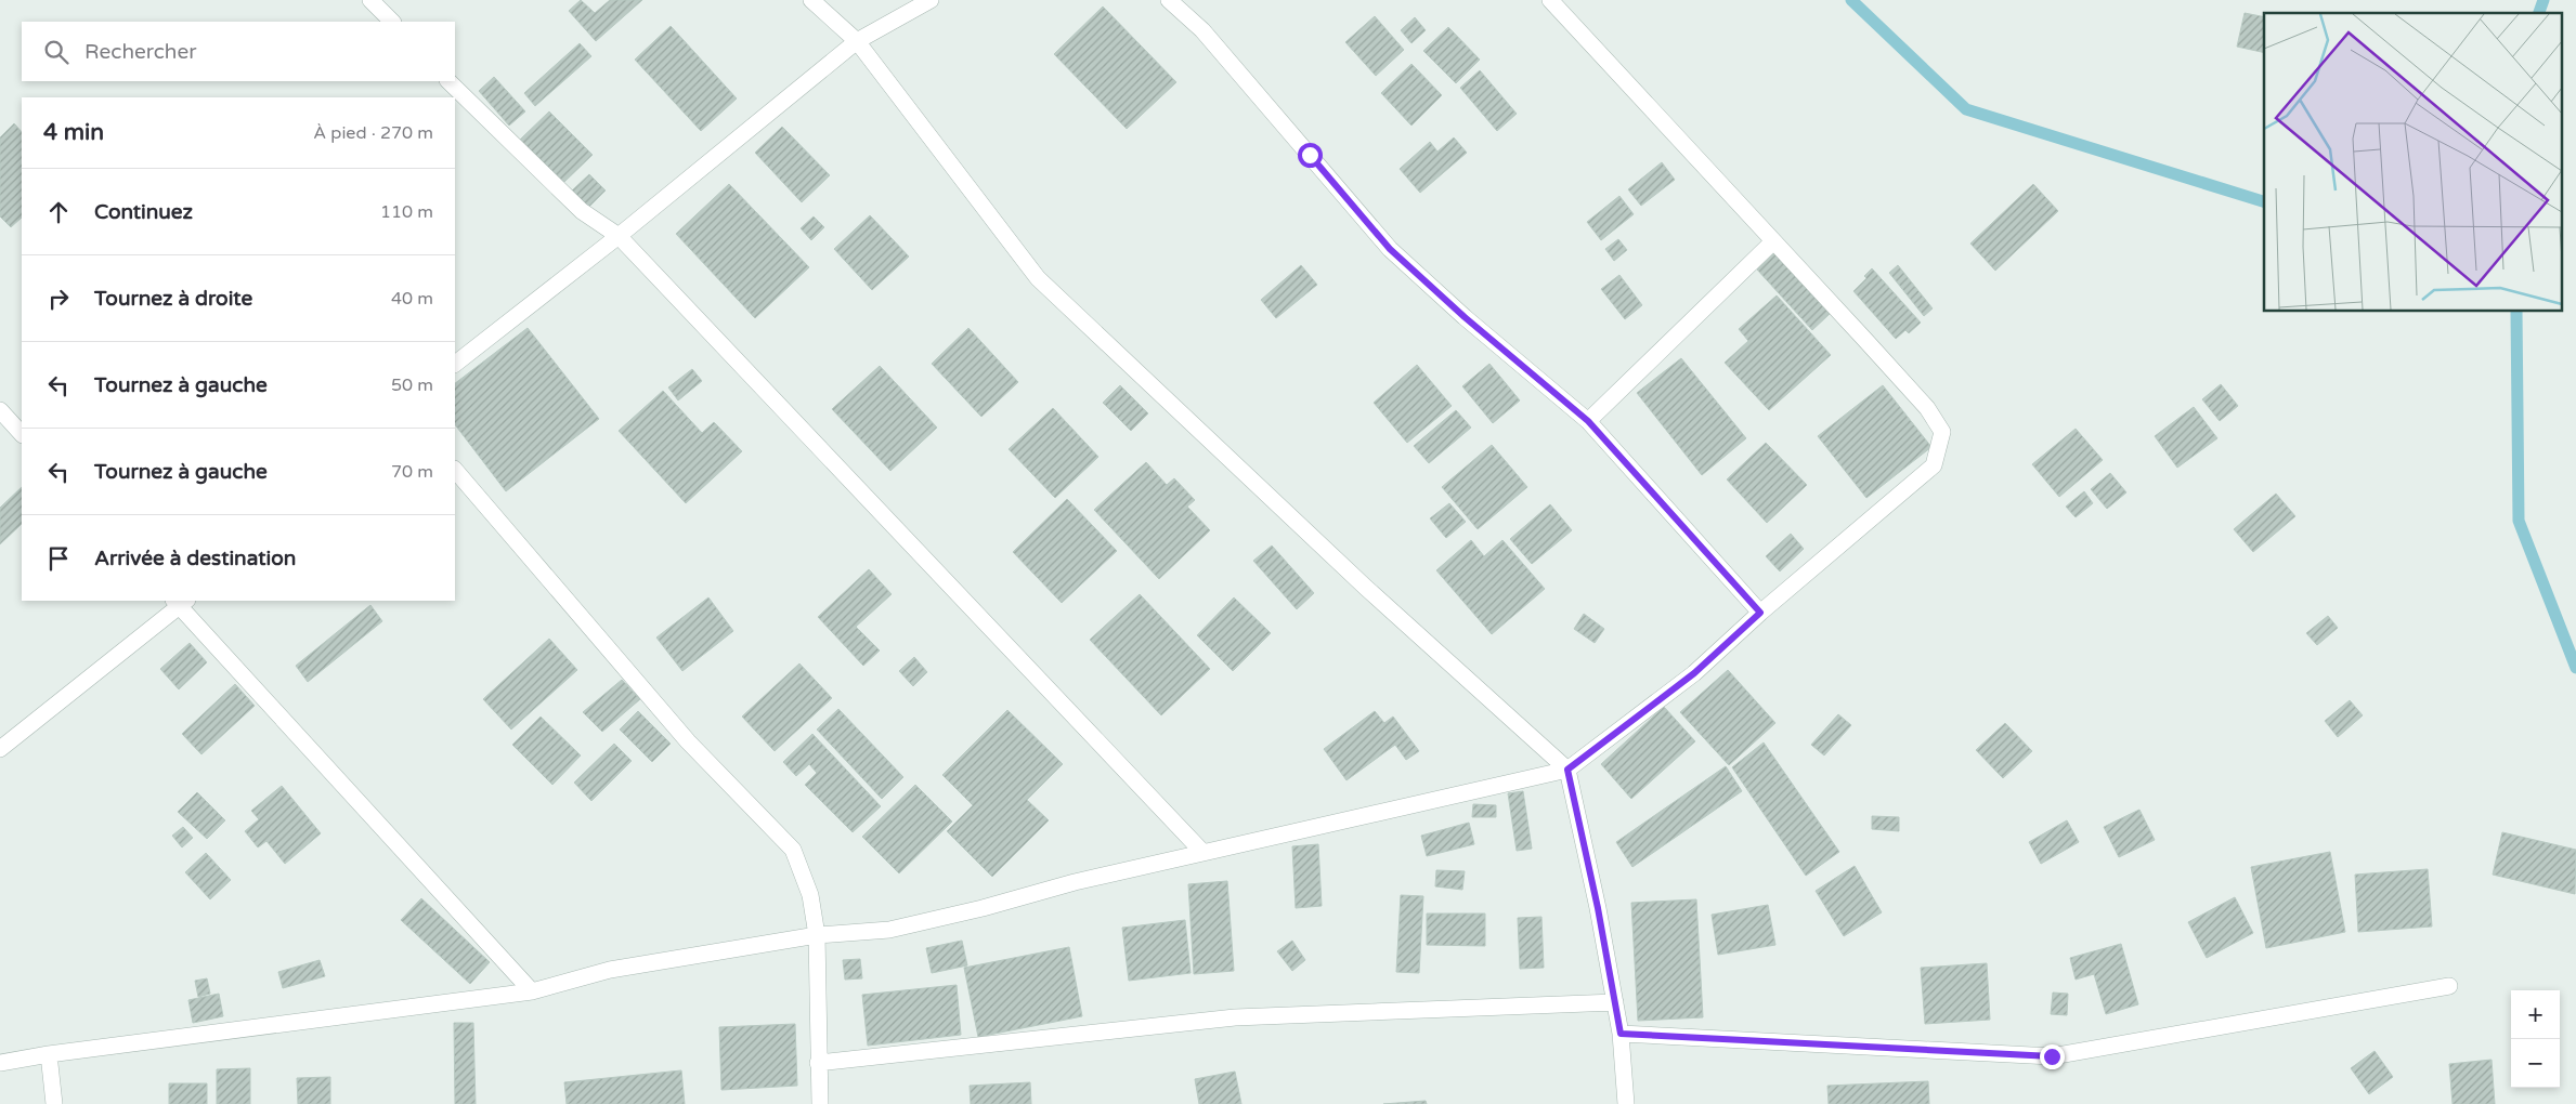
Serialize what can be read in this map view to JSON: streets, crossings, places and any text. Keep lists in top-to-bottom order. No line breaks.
{"page":{"search":"Rechercher","heading":["4 min","À pied · 270 m"],"list":[["Continuez","110 m"],["Tournez à droite","40 m"],["Tournez à gauche","50 m"],["Tournez à gauche","70 m"],"Arrivée à destination"],"map_buttons":["+","−"]}}
